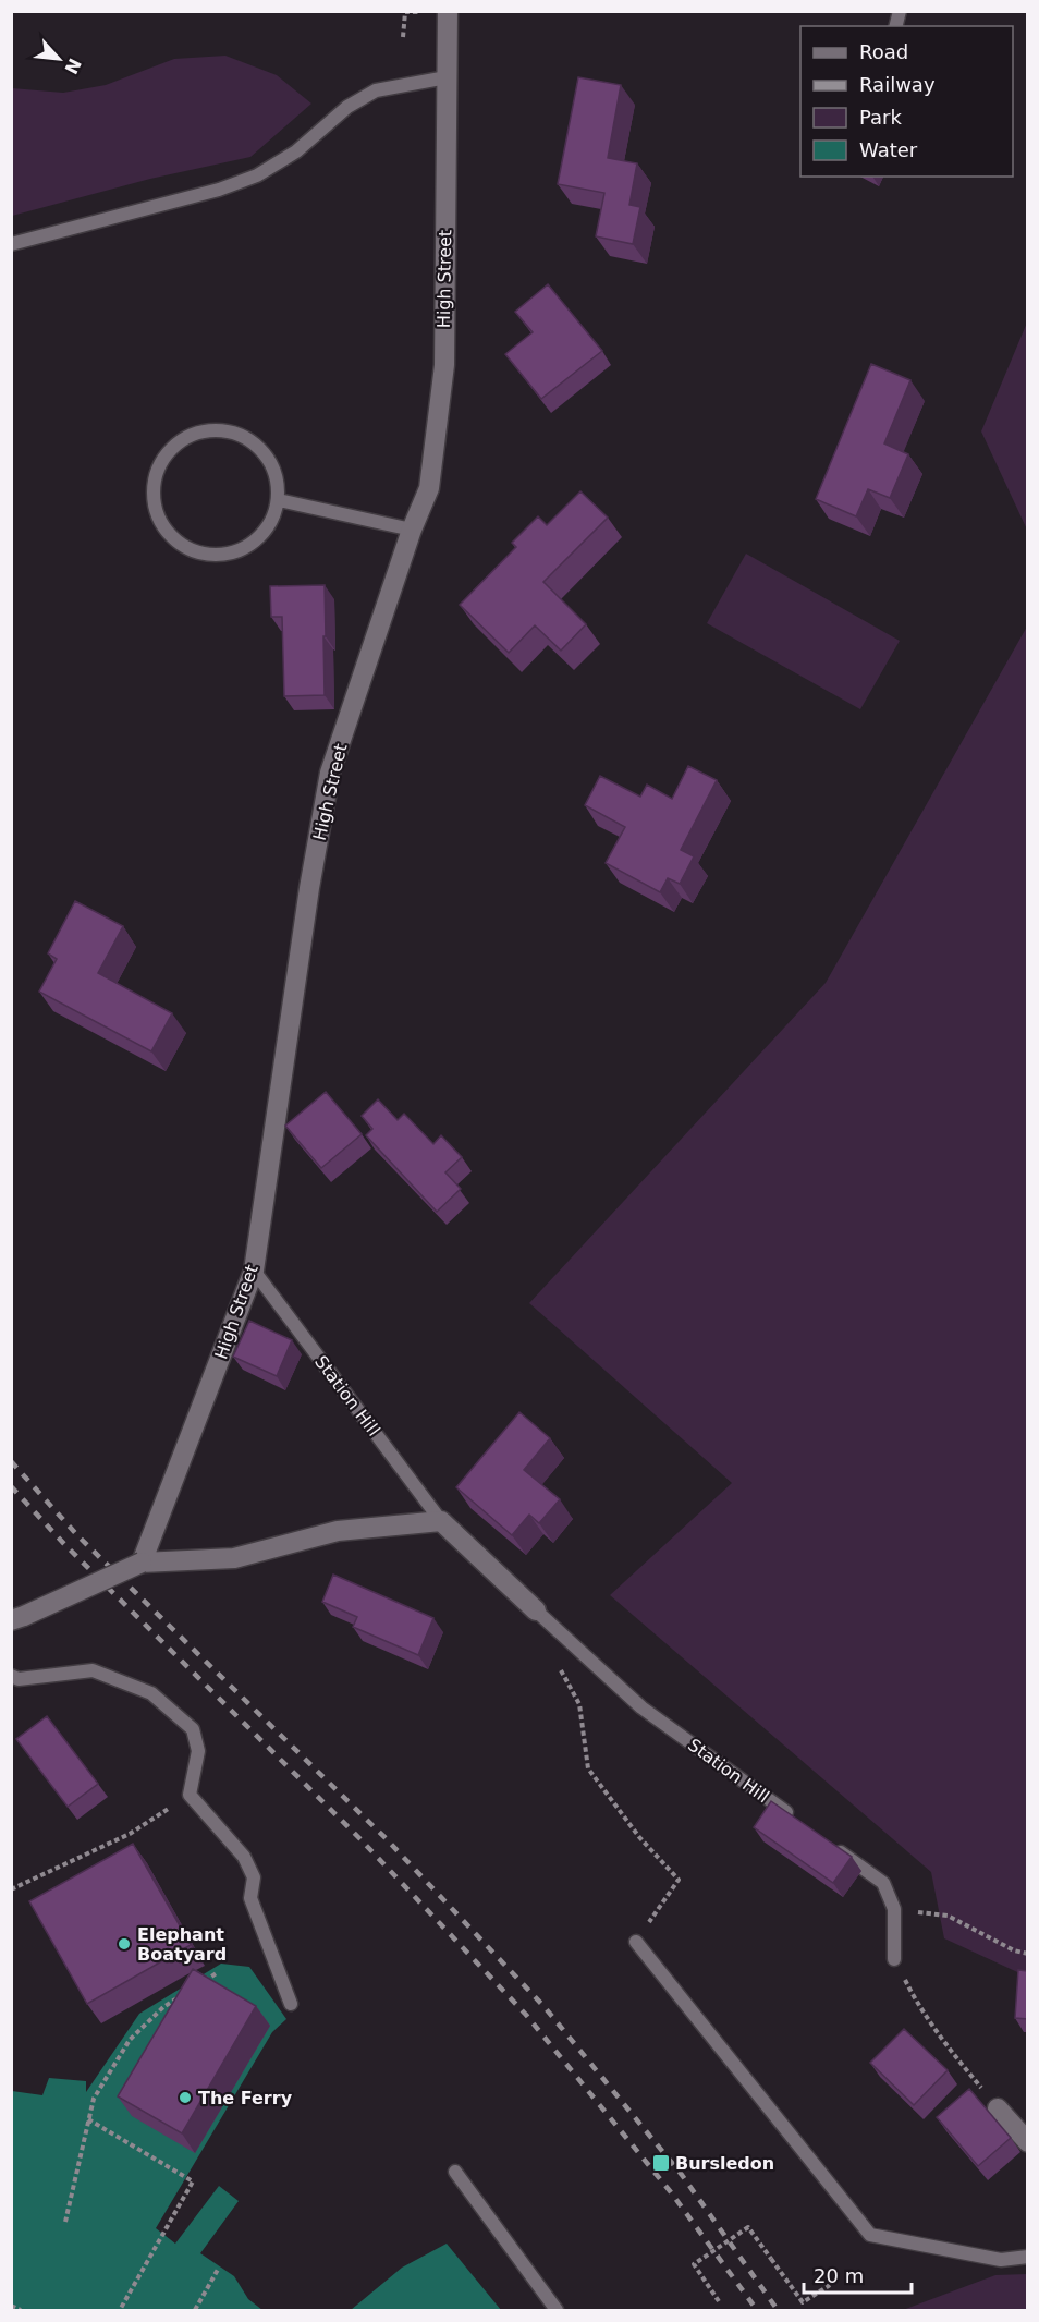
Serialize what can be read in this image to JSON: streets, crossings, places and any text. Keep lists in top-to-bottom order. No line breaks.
{"streets":{"street":["High Street","Station Hill"]},"crossings":[["High Street","Station Hill"]],"places":{"other":["Elephant Boatyard","The Ferry"],"transit":["Bursledon"]},"legend":["Road","Railway","Park","Water"],"scale_bar":"20 m","north":"bottom right"}
